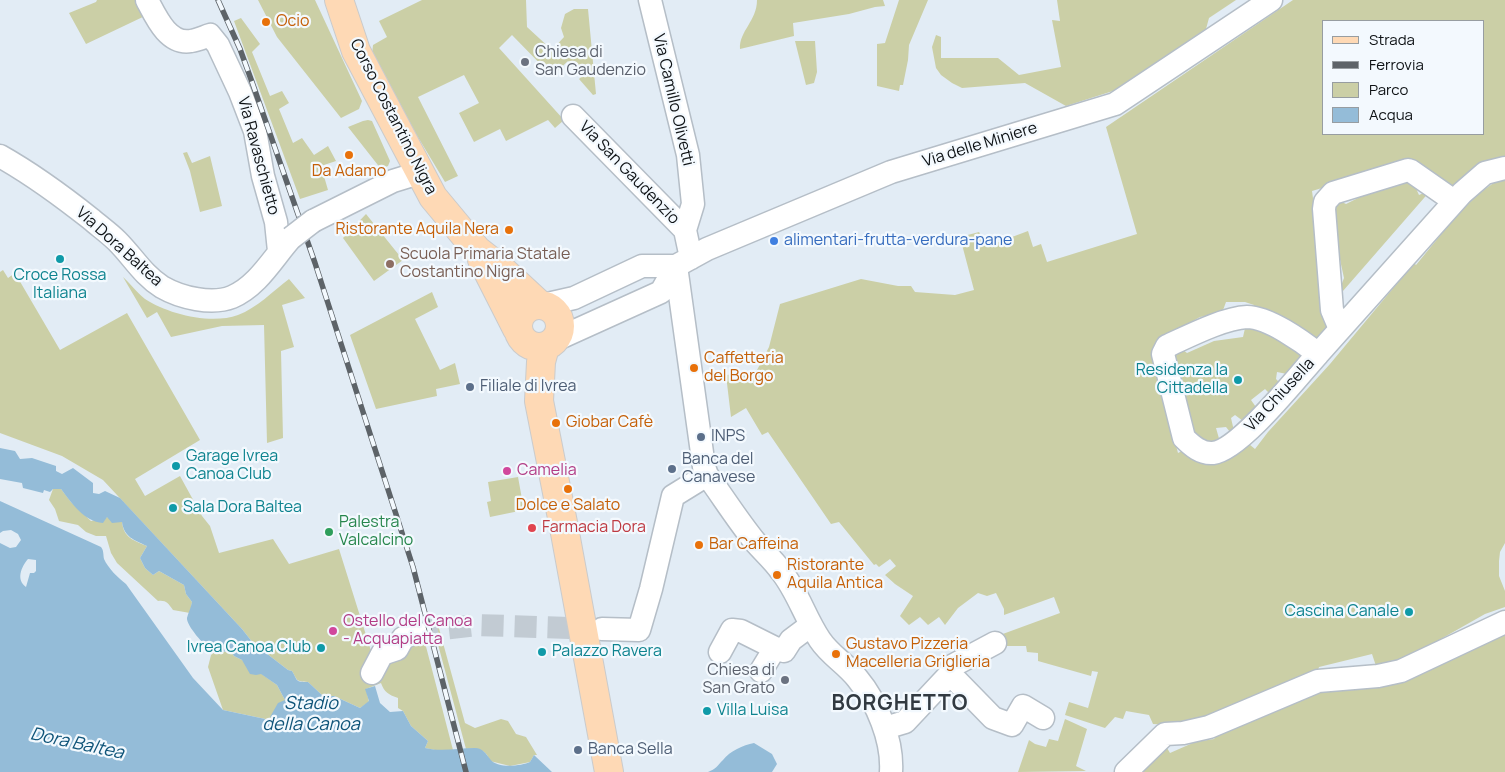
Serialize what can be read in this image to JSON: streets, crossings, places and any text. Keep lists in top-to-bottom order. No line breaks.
{"streets":{"main road":["Corso Costantino Nigra"],"street":["Via Camillo Olivetti","Via delle Miniere","Via Ravaschietto","Via San Gaudenzio","Via Dora Baltea","Via Chiusella"]},"crossings":[["Via Camillo Olivetti","Via delle Miniere"],["Via Camillo Olivetti","Via San Gaudenzio"],["Corso Costantino Nigra","Via delle Miniere"],["Corso Costantino Nigra","Via Dora Baltea"],["Via Ravaschietto","Via Dora Baltea"]],"districts":["BORGHETTO"],"water":["Stadio della Canoa","Dora Baltea"],"places":["Ocio","Chiesa di San Gaudenzio","Da Adamo","Ristorante Aquila Nera","alimentari-frutta-verdura-pane","Croce Rossa Italiana","Scuola Primaria Statale Costantino Nigra","Caffetteria del Borgo","Residenza la Cittadella","Filiale di Ivrea","Giobar Cafè","INPS","Garage Ivrea Canoa Club","Banca del Canavese","Camelia","Dolce e Salato","Sala Dora Baltea","Farmacia Dora","Palestra Valcalcino","Bar Caffeina","Ristorante Aquila Antica","Cascina Canale","Ostello del Canoa - Acquapiatta","Ivrea Canoa Club","Palazzo Ravera","Gustavo Pizzeria Macelleria Griglieria","Chiesa di San Grato","Villa Luisa","Banca Sella"],"legend":["Strada","Ferrovia","Parco","Acqua"]}
